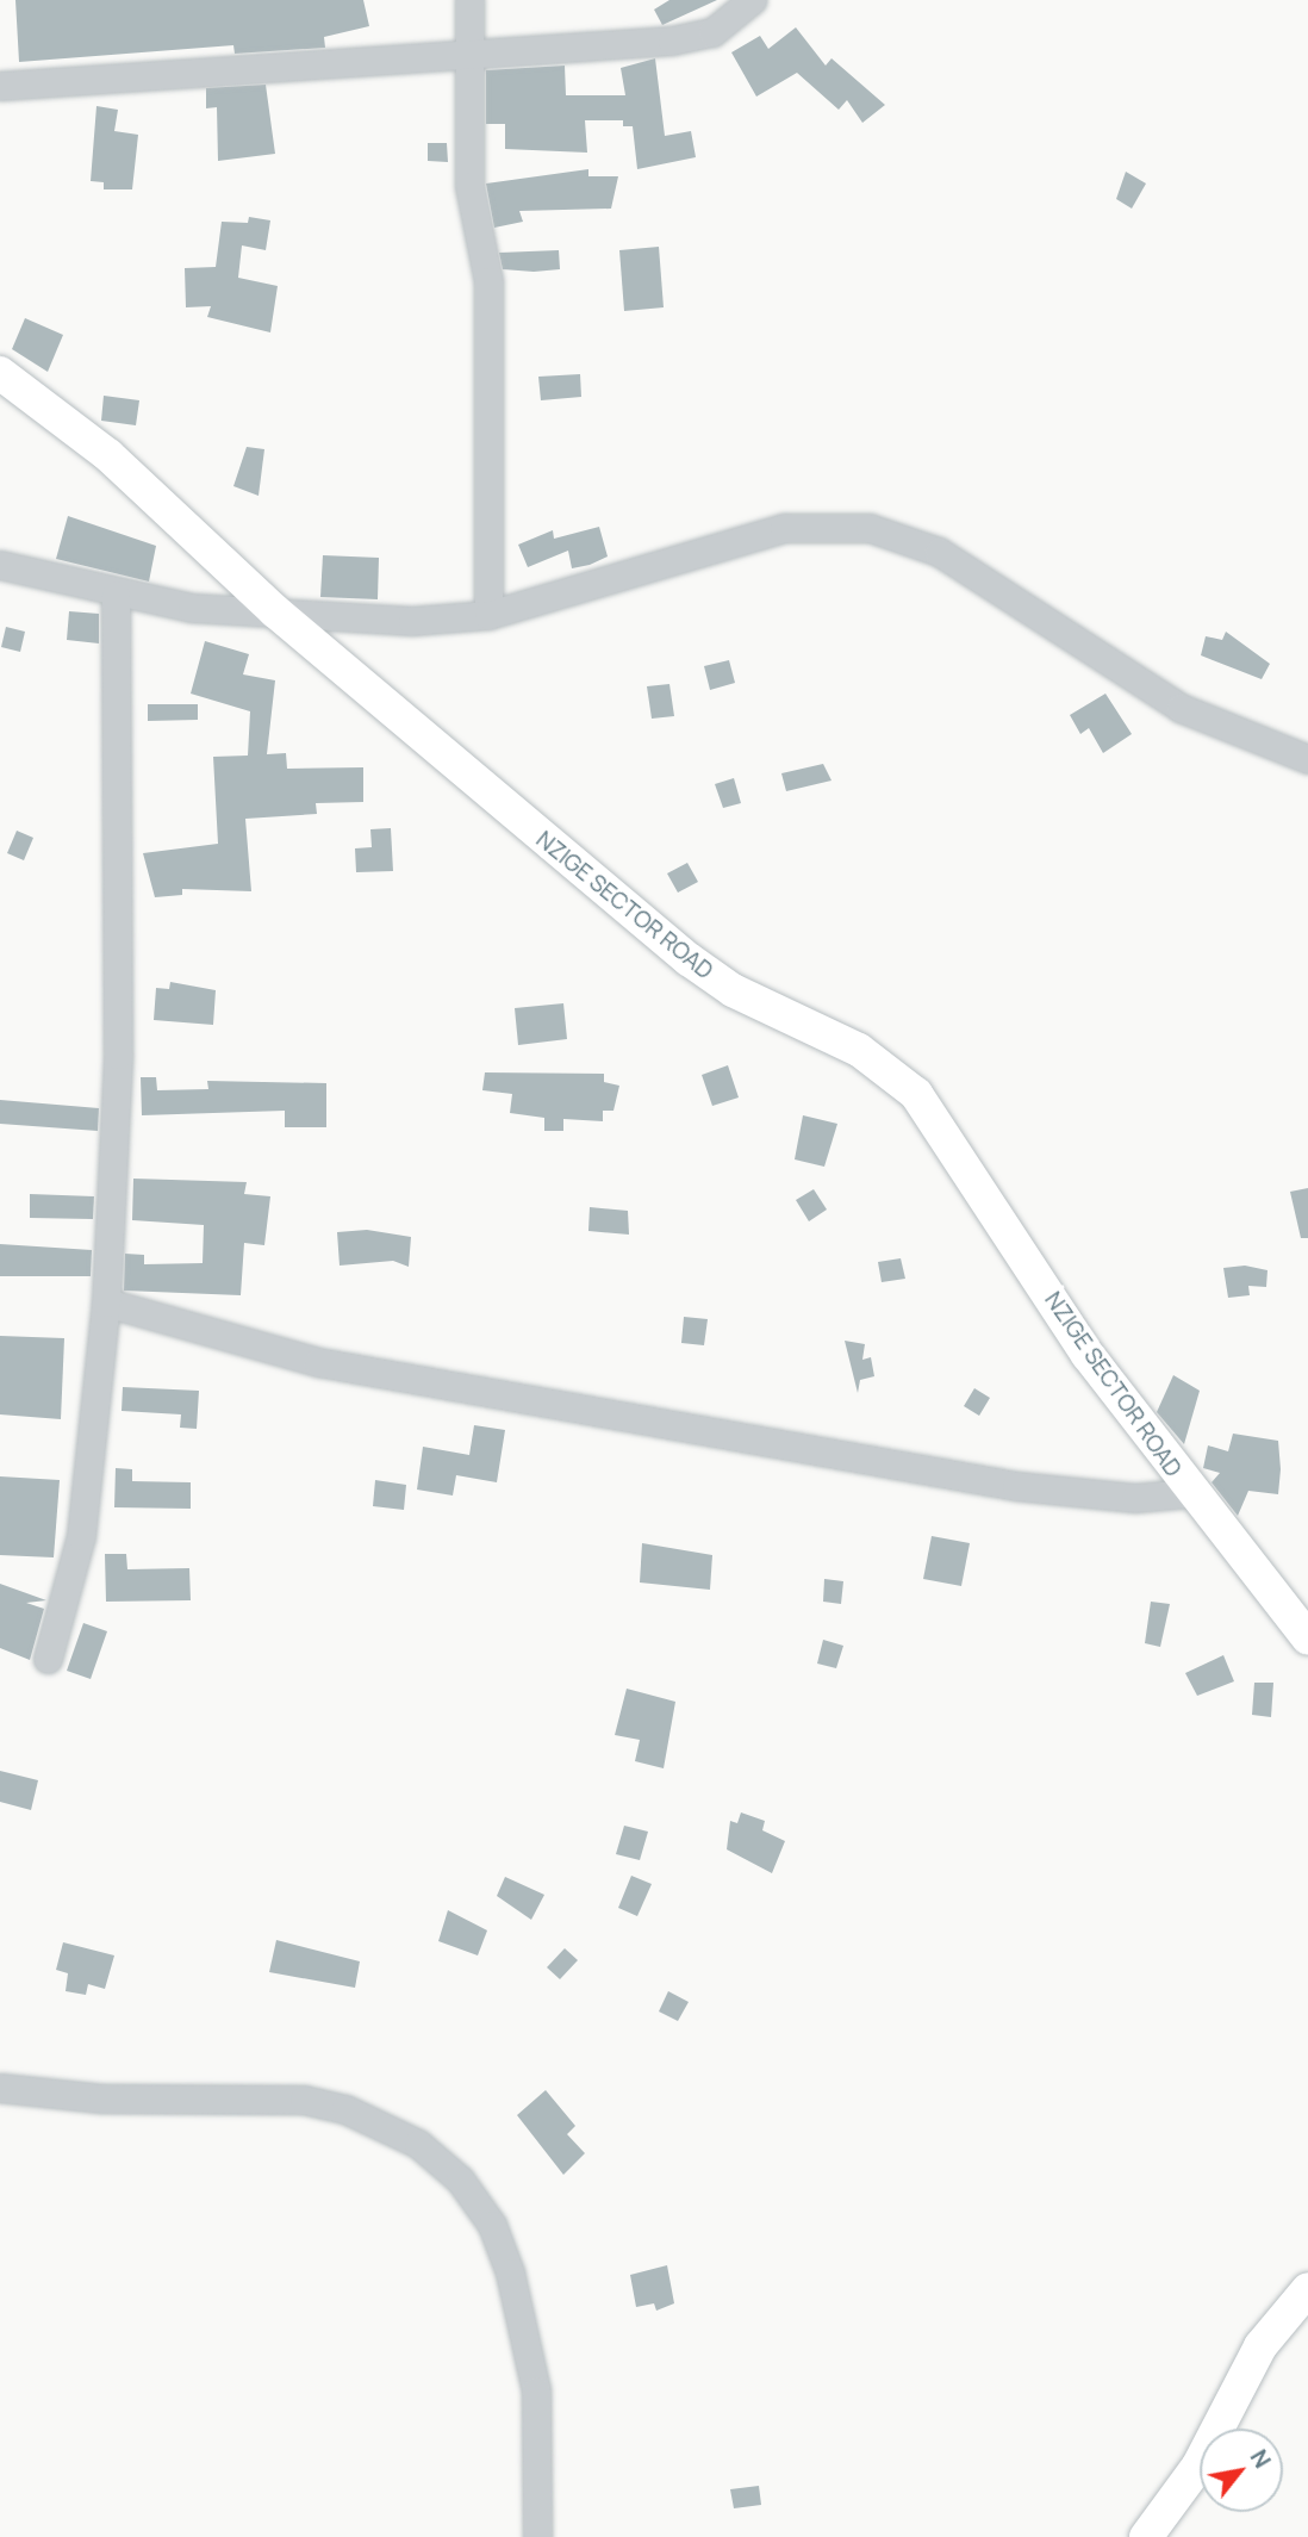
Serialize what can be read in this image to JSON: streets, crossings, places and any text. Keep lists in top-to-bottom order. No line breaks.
{"streets":{"main road":["NZIGE SECTOR ROAD"]},"north":"top right"}
